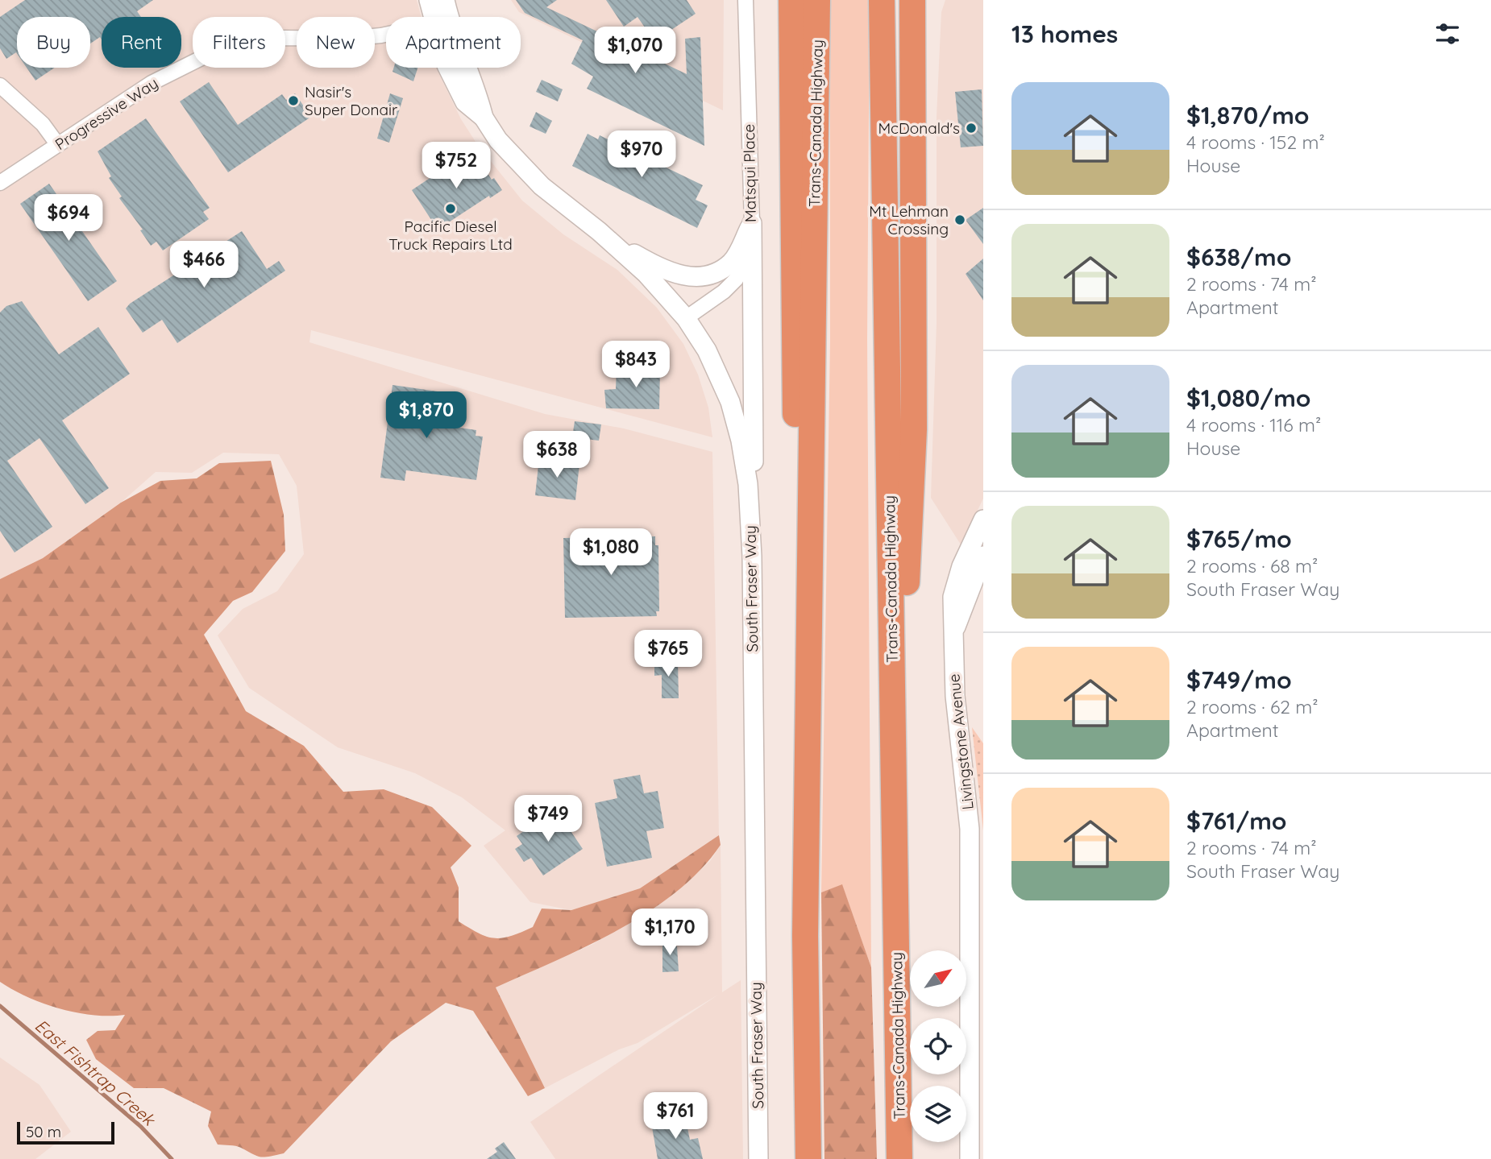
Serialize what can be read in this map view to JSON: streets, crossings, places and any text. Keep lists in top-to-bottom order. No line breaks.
{"streets":{"highway":["Trans-Canada Highway"],"street":["Progressive Way","Matsqui Place","South Fraser Way","Livingstone Avenue"]},"crossings":[["Matsqui Place","South Fraser Way"]],"water":["East Fishtrap Creek"],"places":["Nasir's Super Donair","McDonald's","Pacific Diesel Truck Repairs Ltd","Mt Lehman Crossing"],"scale_bar":"50 m","north":"top right","page":{"heading":"13 homes","chip":["Buy","Rent","Filters","New","Apartment"],"price":["$1,070","$970","$752","$694","$466","$843","$1,870","$638","$1,080","$765","$749","$1,170","$761"],"list":[{"name":"$1,870/mo","note":"4 rooms · 152 m² · House"},{"name":"$638/mo","note":"2 rooms · 74 m² · Apartment"},{"name":"$1,080/mo","note":"4 rooms · 116 m² · House"},{"name":"$765/mo","note":"2 rooms · 68 m² · South Fraser Way"},{"name":"$749/mo","note":"2 rooms · 62 m² · Apartment"},{"name":"$761/mo","note":"2 rooms · 74 m² · South Fraser Way"}],"scale":"50 m"}}
